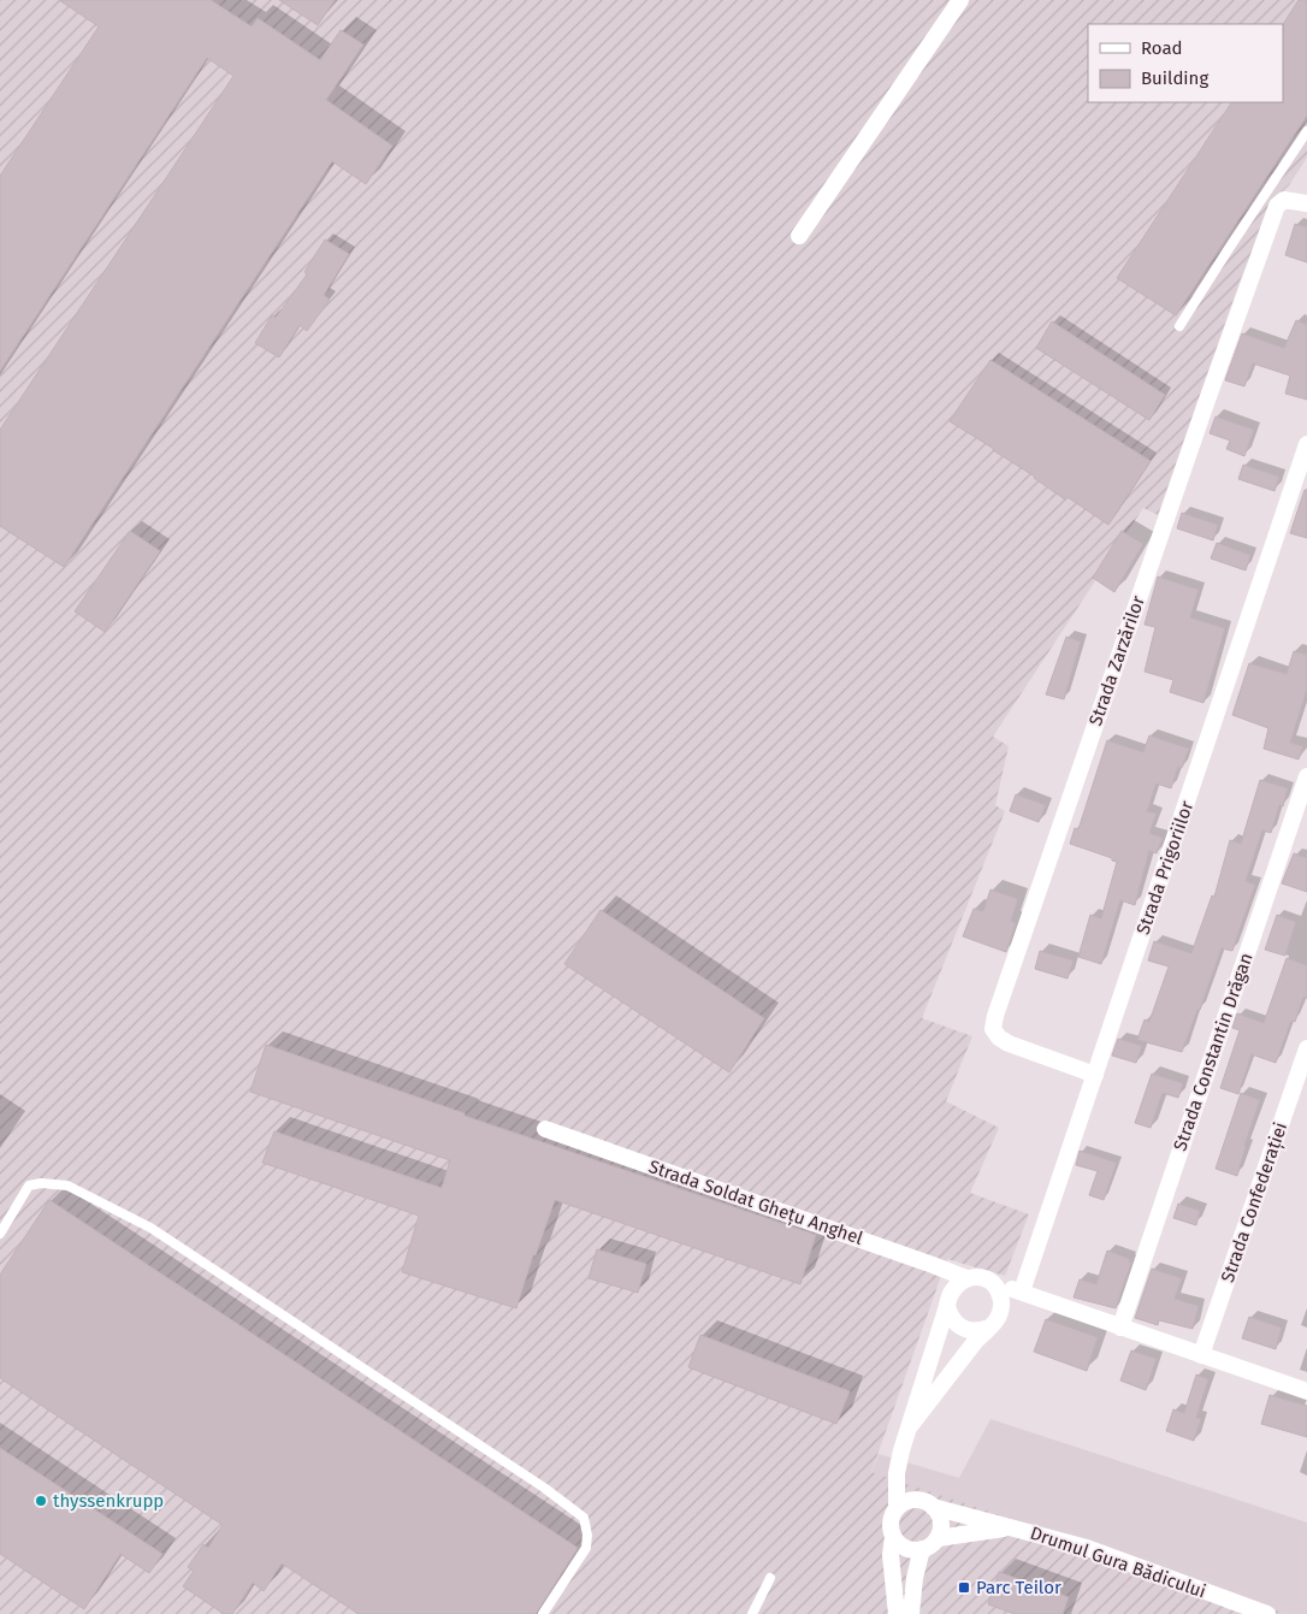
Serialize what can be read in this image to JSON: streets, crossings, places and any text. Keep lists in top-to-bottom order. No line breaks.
{"streets":{"street":["Strada Zarzărilor","Strada Prigoriilor","Strada Constantin Drăgan","Strada Soldat Ghețu Anghel","Strada Confederației","Drumul Gura Bădicului"]},"crossings":[["Strada Zarzărilor","Strada Prigoriilor"]],"places":{"other":["thyssenkrupp"],"transit":["Parc Teilor"]},"legend":["Road","Building"]}
